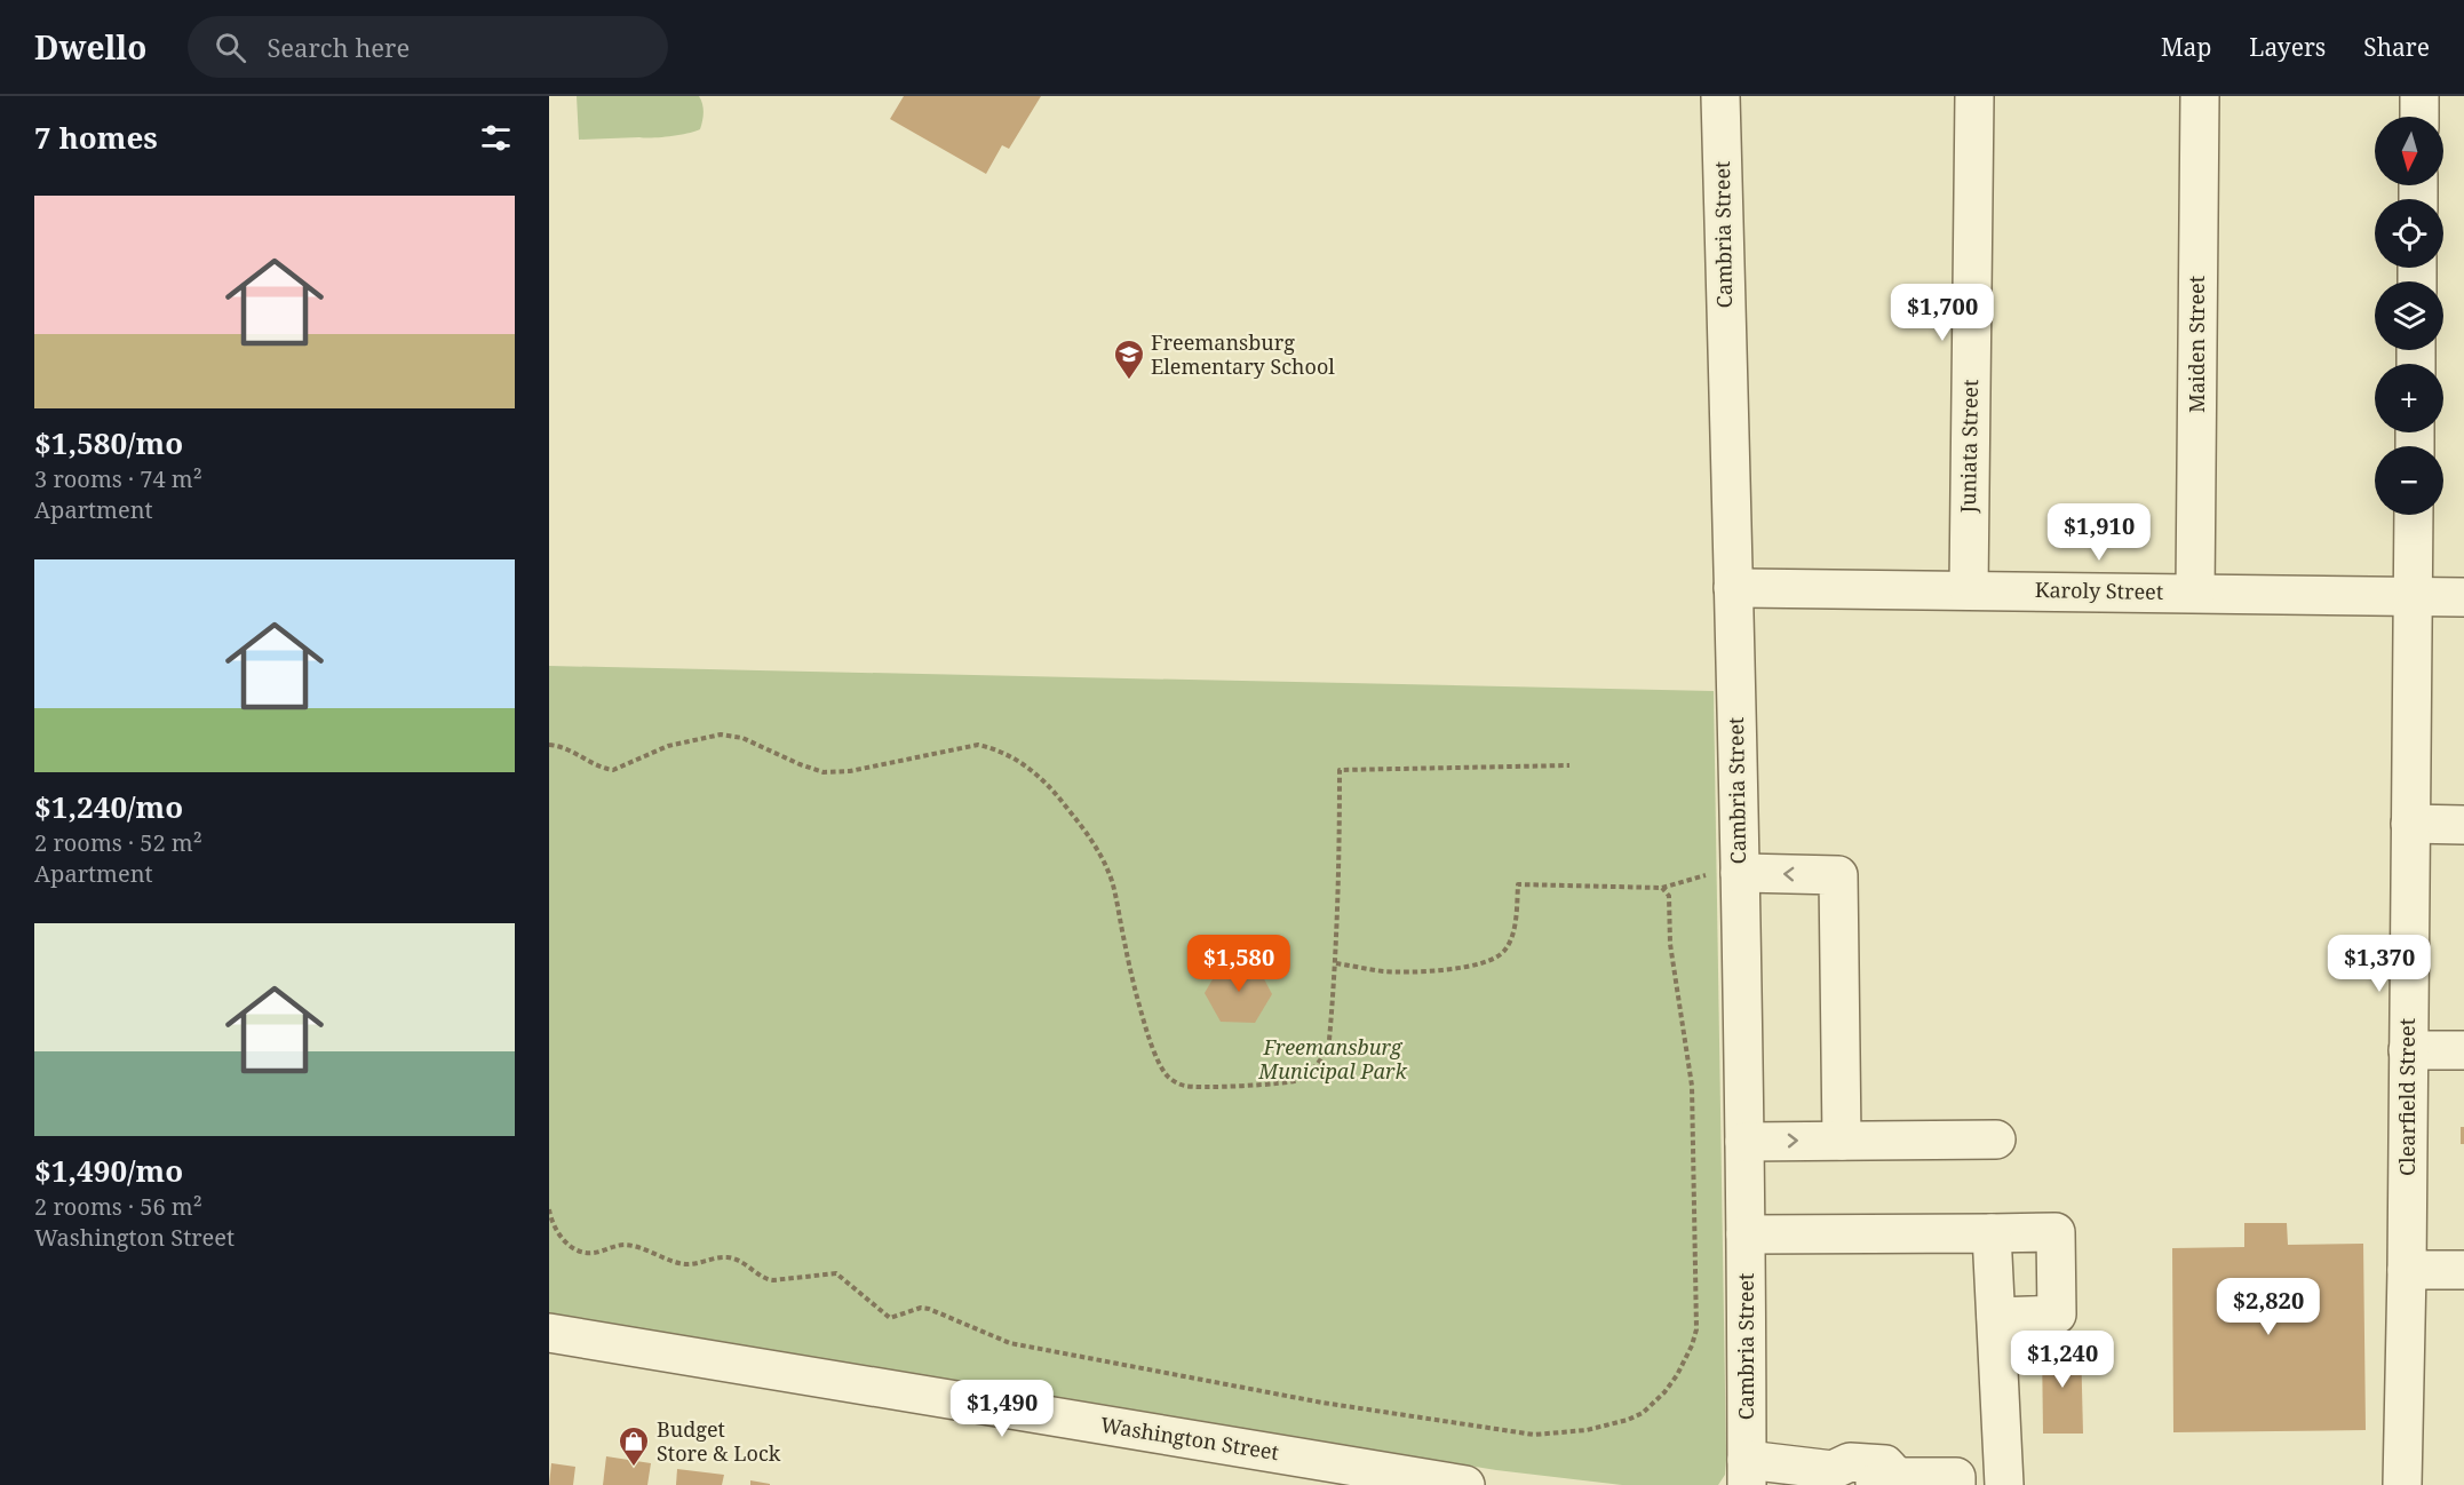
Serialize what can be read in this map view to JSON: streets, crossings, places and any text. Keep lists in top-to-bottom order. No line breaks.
{"streets":{"street":["Cambria Street","Maiden Street","Juniata Street","Karoly Street","Clearfield Street","Washington Street"]},"crossings":[["Cambria Street","Karoly Street"],["Maiden Street","Karoly Street"],["Juniata Street","Karoly Street"],["Karoly Street","Clearfield Street"]],"parks":["Freemansburg Municipal Park"],"places":{"school or university":["Freemansburg Elementary School"],"shop":["Budget Store & Lock"]},"north":"bottom","page":{"header":"Dwello","search":"Search here","nav":["Map","Layers","Share"],"heading":"7 homes","map_buttons":["+","−"],"list":[{"name":"$1,580/mo","note":"3 rooms · 74 m² · Apartment"},{"name":"$1,240/mo","note":"2 rooms · 52 m² · Apartment"},{"name":"$1,490/mo","note":"2 rooms · 56 m² · Washington Street"}],"price":["$1,700","$1,910","$1,580","$1,370","$2,820","$1,240","$1,490"]}}
